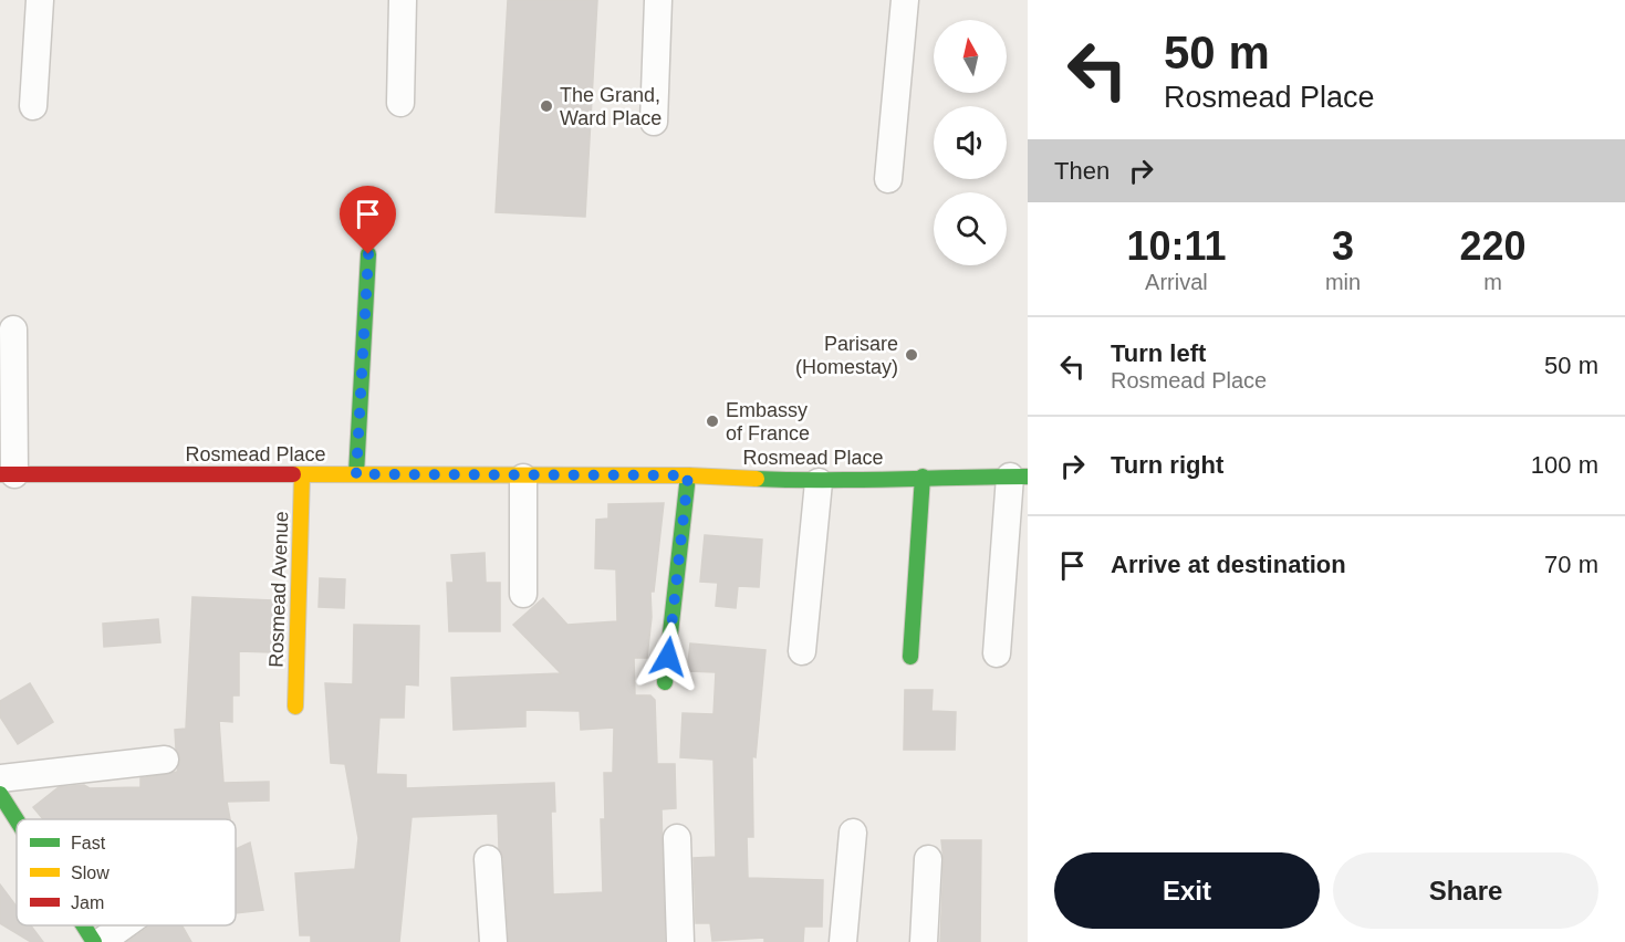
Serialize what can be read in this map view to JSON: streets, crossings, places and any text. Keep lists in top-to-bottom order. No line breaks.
{"streets":{"street":["Rosmead Place","Rosmead Avenue"]},"crossings":[["Rosmead Place","Rosmead Avenue"]],"places":["The Grand, Ward Place","Parisare (Homestay)","Embassy of France"],"legend":["Fast","Slow","Jam"],"north":"top","page":{"turn":["50 m","Rosmead Place"],"then":"Then","eta":["10:11","Arrival","3","min","220","m"],"list":[{"name":"Turn left","note":"Rosmead Place","value":"50 m"},{"name":"Turn right","value":"100 m"},{"name":"Arrive at destination","value":"70 m"}],"buttons":["Exit","Share"]}}
